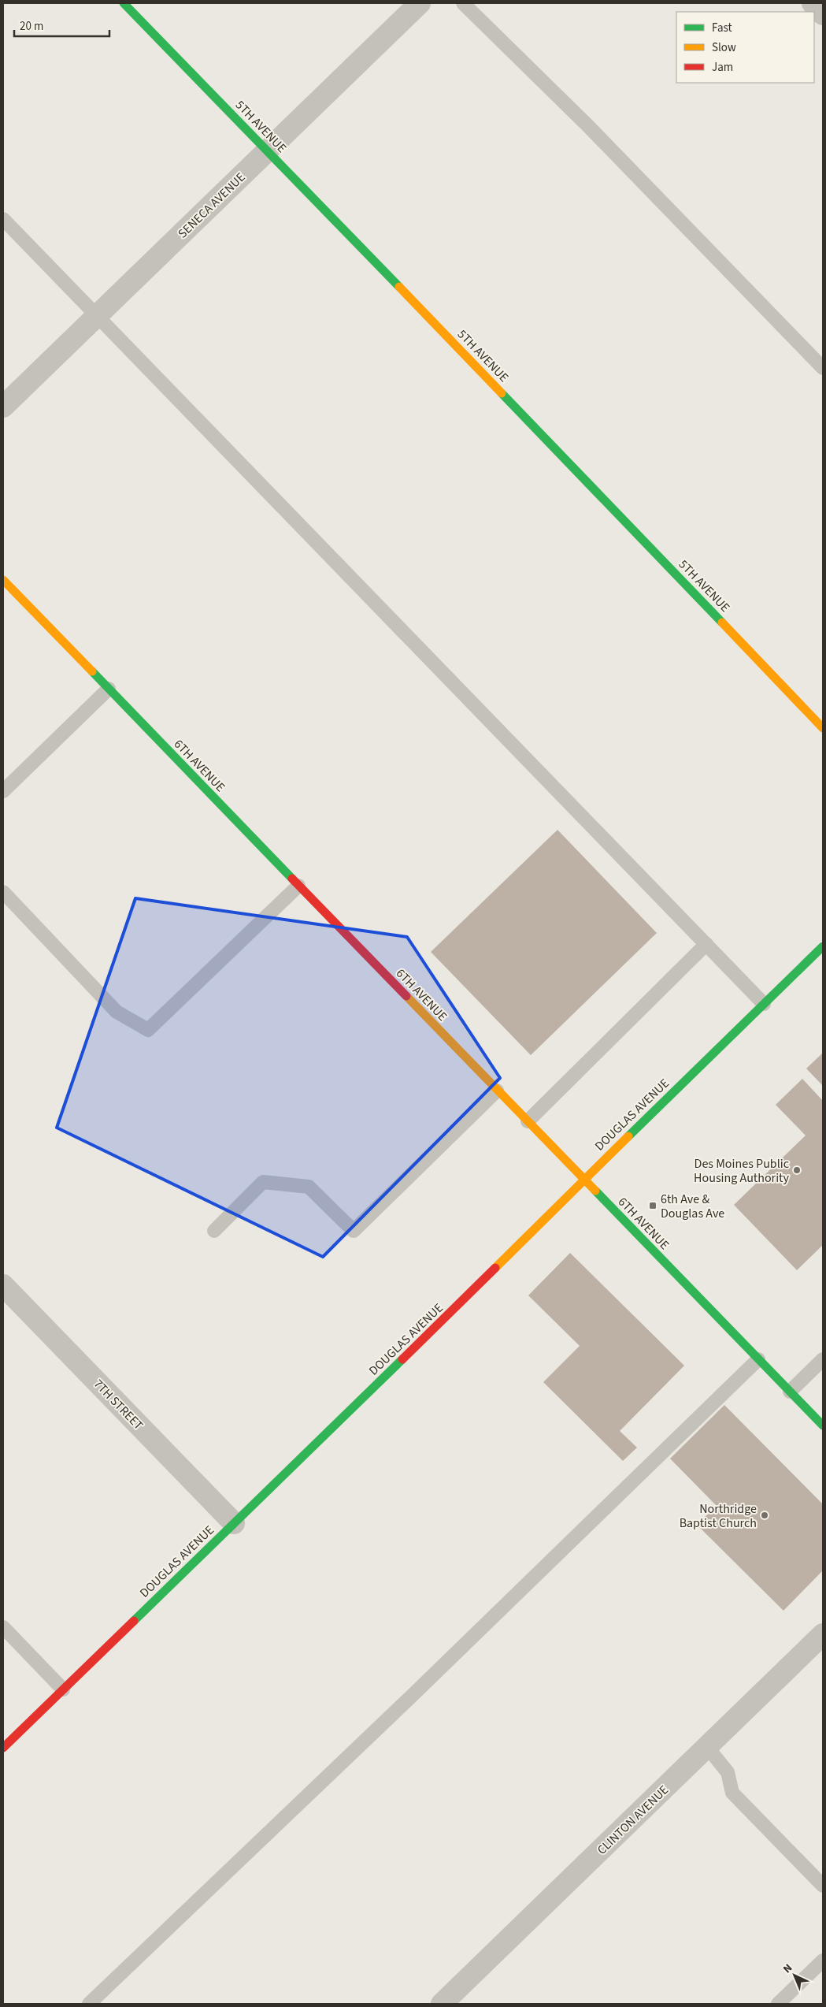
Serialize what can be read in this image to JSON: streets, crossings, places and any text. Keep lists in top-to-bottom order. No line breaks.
{"streets":{"street":["5TH AVENUE","SENECA AVENUE","6TH AVENUE","DOUGLAS AVENUE","7TH STREET","CLINTON AVENUE"]},"crossings":[["5TH AVENUE","SENECA AVENUE"],["6TH AVENUE","DOUGLAS AVENUE"],["DOUGLAS AVENUE","7TH STREET"]],"places":{"other":["Des Moines Public Housing Authority","Northridge Baptist Church"],"transit":["6th Ave & Douglas Ave"]},"legend":["Fast","Slow","Jam"],"scale_bar":"20 m","north":"top left"}
